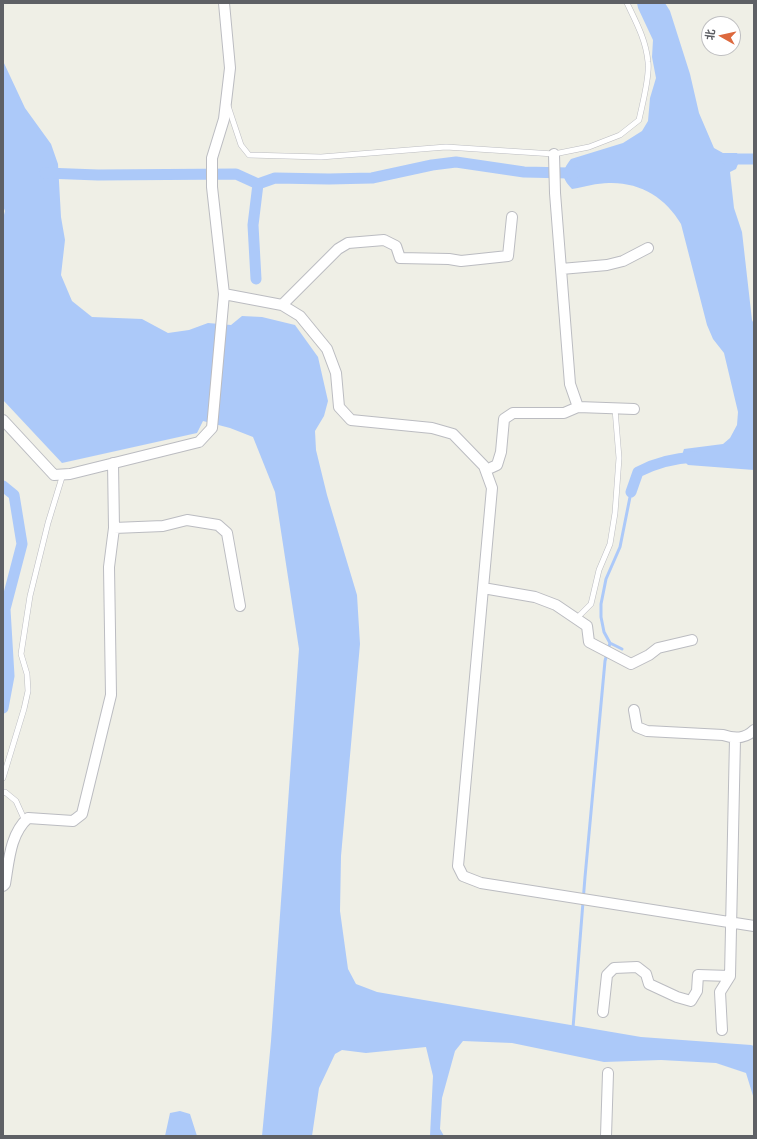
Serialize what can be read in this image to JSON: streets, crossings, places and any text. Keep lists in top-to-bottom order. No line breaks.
{"north":"left"}
